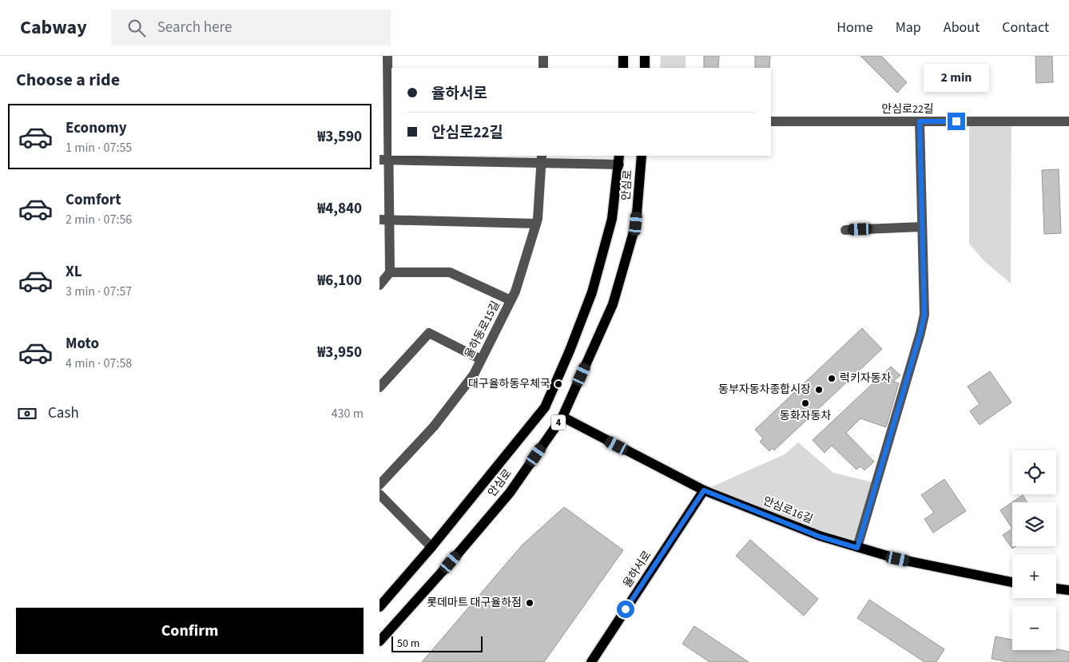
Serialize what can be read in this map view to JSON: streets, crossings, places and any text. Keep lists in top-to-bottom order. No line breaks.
{"streets":{"main road":["안심로","4","안심로16길","율하서로"],"street":["안심로22길","율하동로15길"]},"crossings":[["안심로","안심로16길"],["안심로16길","율하서로"]],"places":["럭키자동차","대구율하동우체국","동부자동차종합시장","동화자동차","롯데마트 대구율하점"],"scale_bar":"50 m","page":{"header":"Cabway","search":"Search here","nav":["Home","Map","About","Contact"],"heading":"Choose a ride","bubble":"2 min","banner":["율하서로","안심로22길"],"list":[{"name":"Economy","note":"1 min · 07:55","value":"₩3,590"},{"name":"Comfort","note":"2 min · 07:56","value":"₩4,840"},{"name":"XL","note":"3 min · 07:57","value":"₩6,100"},{"name":"Moto","note":"4 min · 07:58","value":"₩3,950"}],"pay":["Cash","430 m"],"map_buttons":["+","−"],"buttons":"Confirm","scale":"50 m"}}
